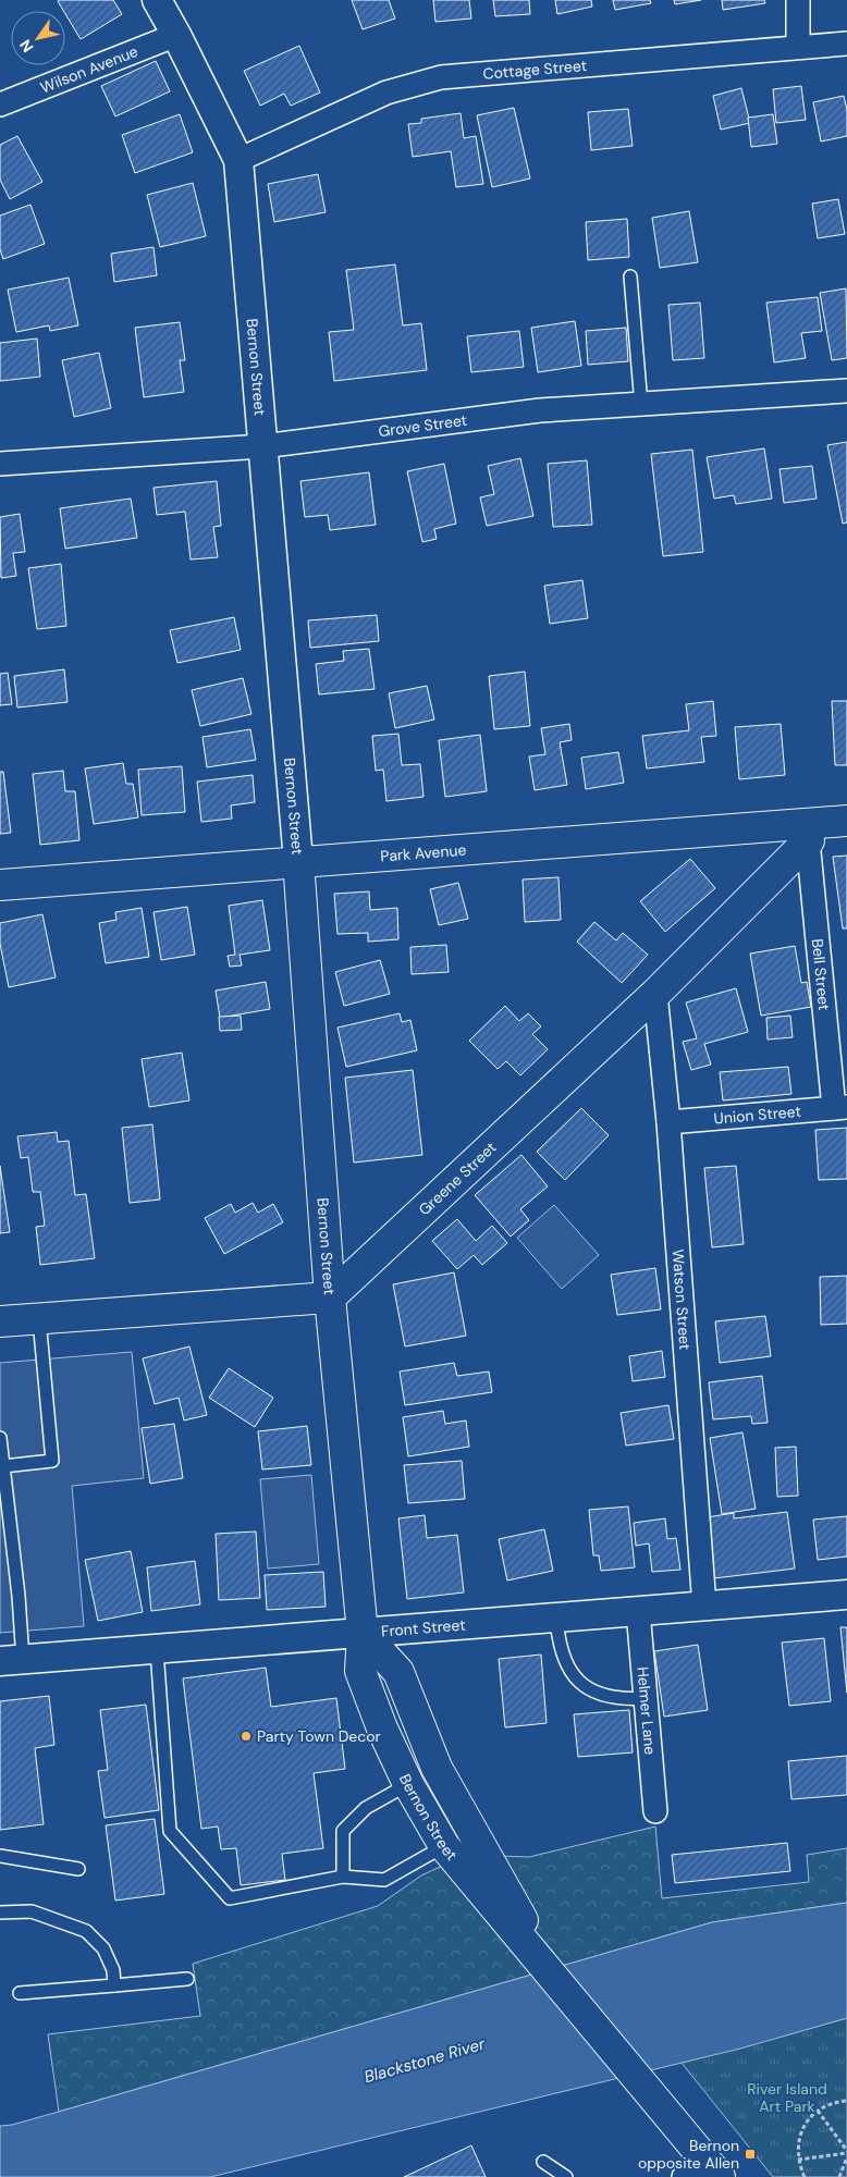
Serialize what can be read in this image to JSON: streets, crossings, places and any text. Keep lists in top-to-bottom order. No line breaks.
{"streets":{"main road":["Bernon Street","Park Avenue","Greene Street"],"street":["Wilson Avenue","Cottage Street","Grove Street","Bell Street","Union Street","Watson Street","Front Street","Helmer Lane"]},"crossings":[["Wilson Avenue","Bernon Street"],["Cottage Street","Bernon Street"],["Bernon Street","Grove Street"],["Bernon Street","Park Avenue"],["Bernon Street","Greene Street"],["Bernon Street","Front Street"],["Park Avenue","Bell Street"],["Park Avenue","Greene Street"],["Bell Street","Union Street"],["Bell Street","Greene Street"],["Union Street","Watson Street"],["Greene Street","Watson Street"],["Watson Street","Front Street"],["Front Street","Helmer Lane"]],"water":["Blackstone River"],"parks":["River Island Art Park"],"places":{"other":["Party Town Decor"],"transit":["Bernon opposite Allen"]},"north":"bottom left"}
